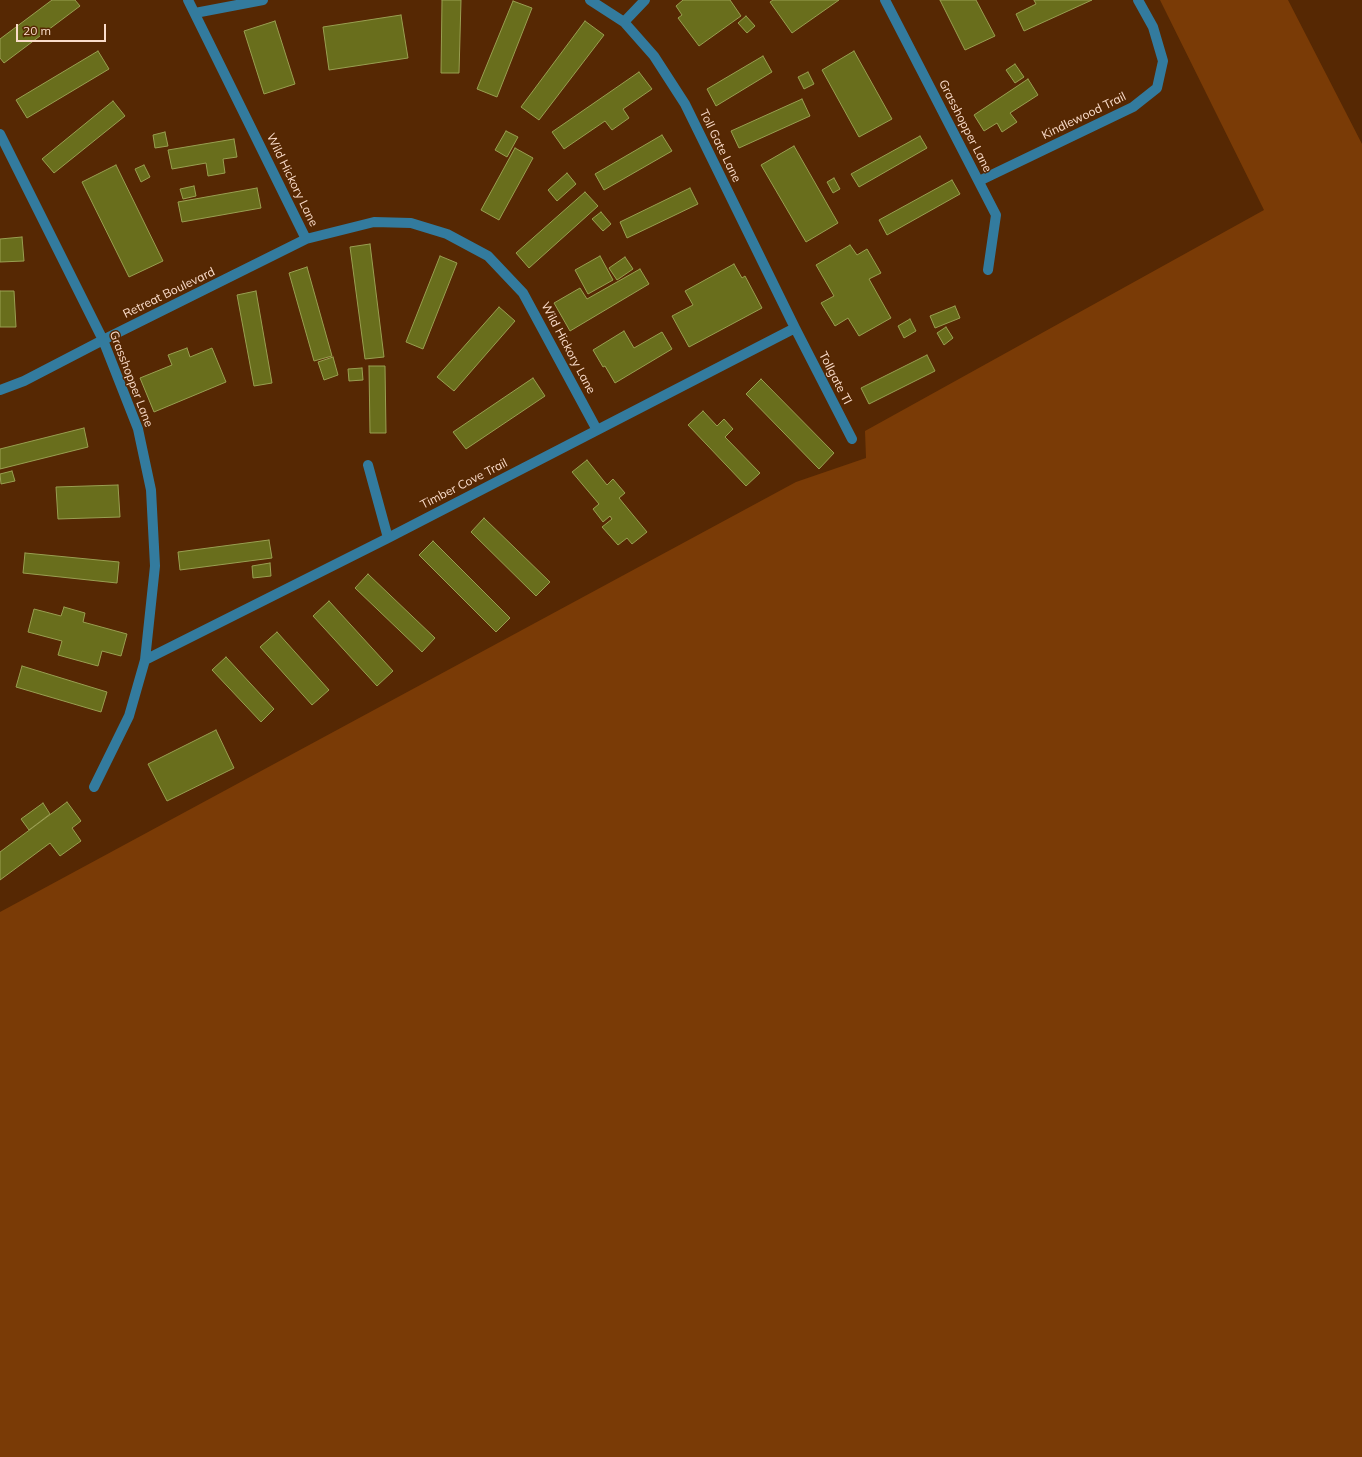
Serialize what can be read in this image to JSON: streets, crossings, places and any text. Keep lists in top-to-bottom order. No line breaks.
{"streets":{"street":["Kindlewood Trail","Grasshopper Lane","Toll Gate Lane","Wild Hickory Lane","Retreat Boulevard","Tollgate Tl","Timber Cove Trail"]},"crossings":[["Kindlewood Trail","Grasshopper Lane"],["Grasshopper Lane","Retreat Boulevard"],["Grasshopper Lane","Timber Cove Trail"],["Toll Gate Lane","Tollgate Tl"],["Toll Gate Lane","Timber Cove Trail"],["Wild Hickory Lane","Retreat Boulevard"],["Wild Hickory Lane","Timber Cove Trail"],["Tollgate Tl","Timber Cove Trail"]],"scale_bar":"20 m"}
